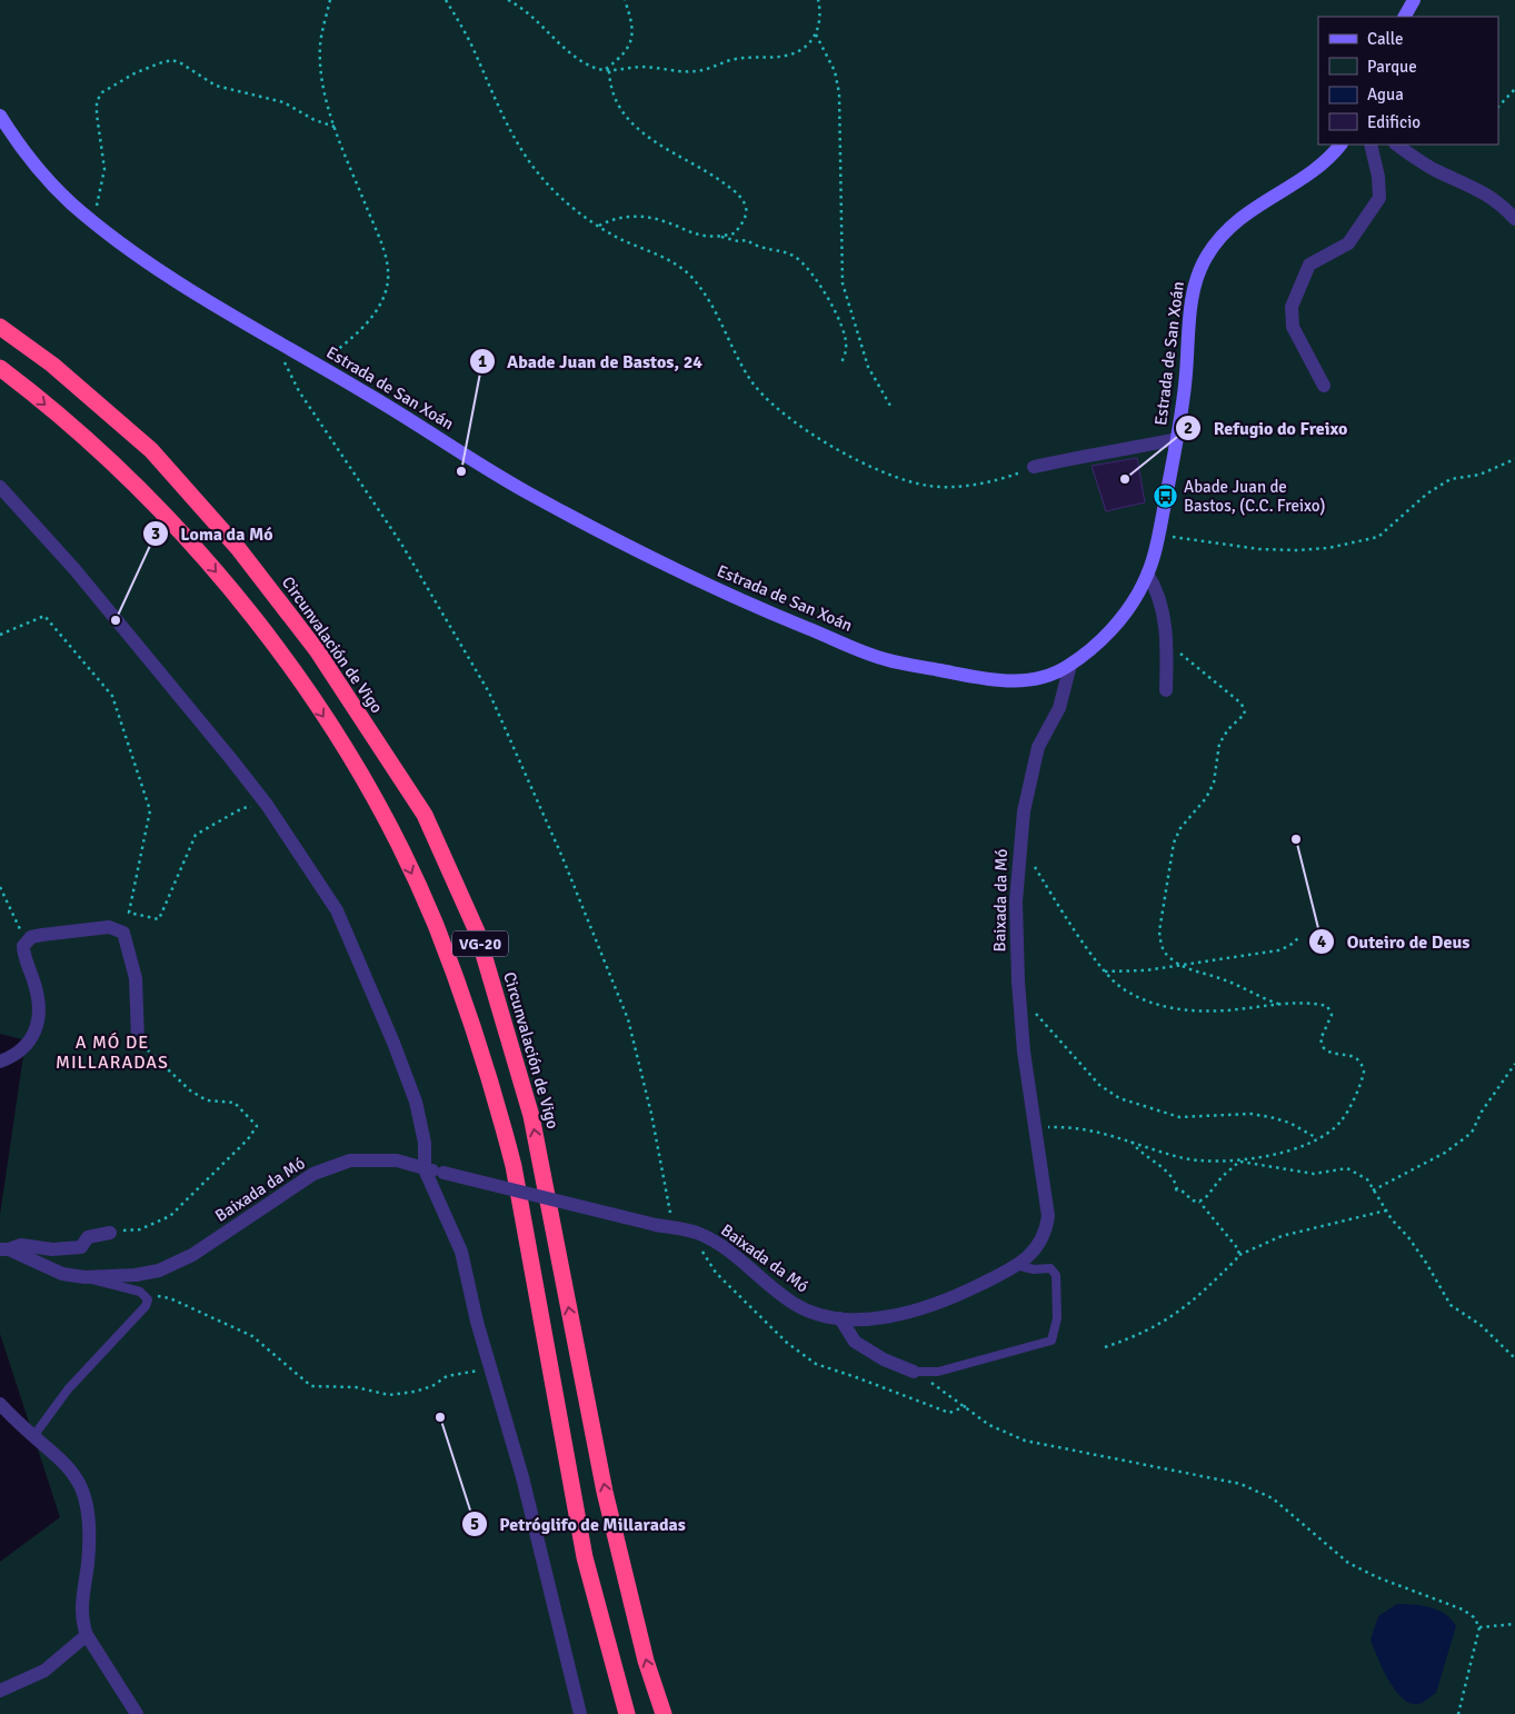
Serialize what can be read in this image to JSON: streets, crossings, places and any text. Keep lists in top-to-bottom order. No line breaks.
{"streets":{"highway":["Circunvalación de Vigo","VG-20"],"street":["Estrada de San Xoán","Baixada da Mó"]},"crossings":[["Estrada de San Xoán","Baixada da Mó"]],"districts":["A MÓ DE MILLARADAS"],"places":{"other":["Abade Juan de Bastos, 24","Refugio do Freixo","Loma da Mó","Outeiro de Deus","Petróglifo de Millaradas"],"bus stop":["Abade Juan de Bastos, (C.C. Freixo)"]},"legend":["Calle","Parque","Agua","Edificio"]}
